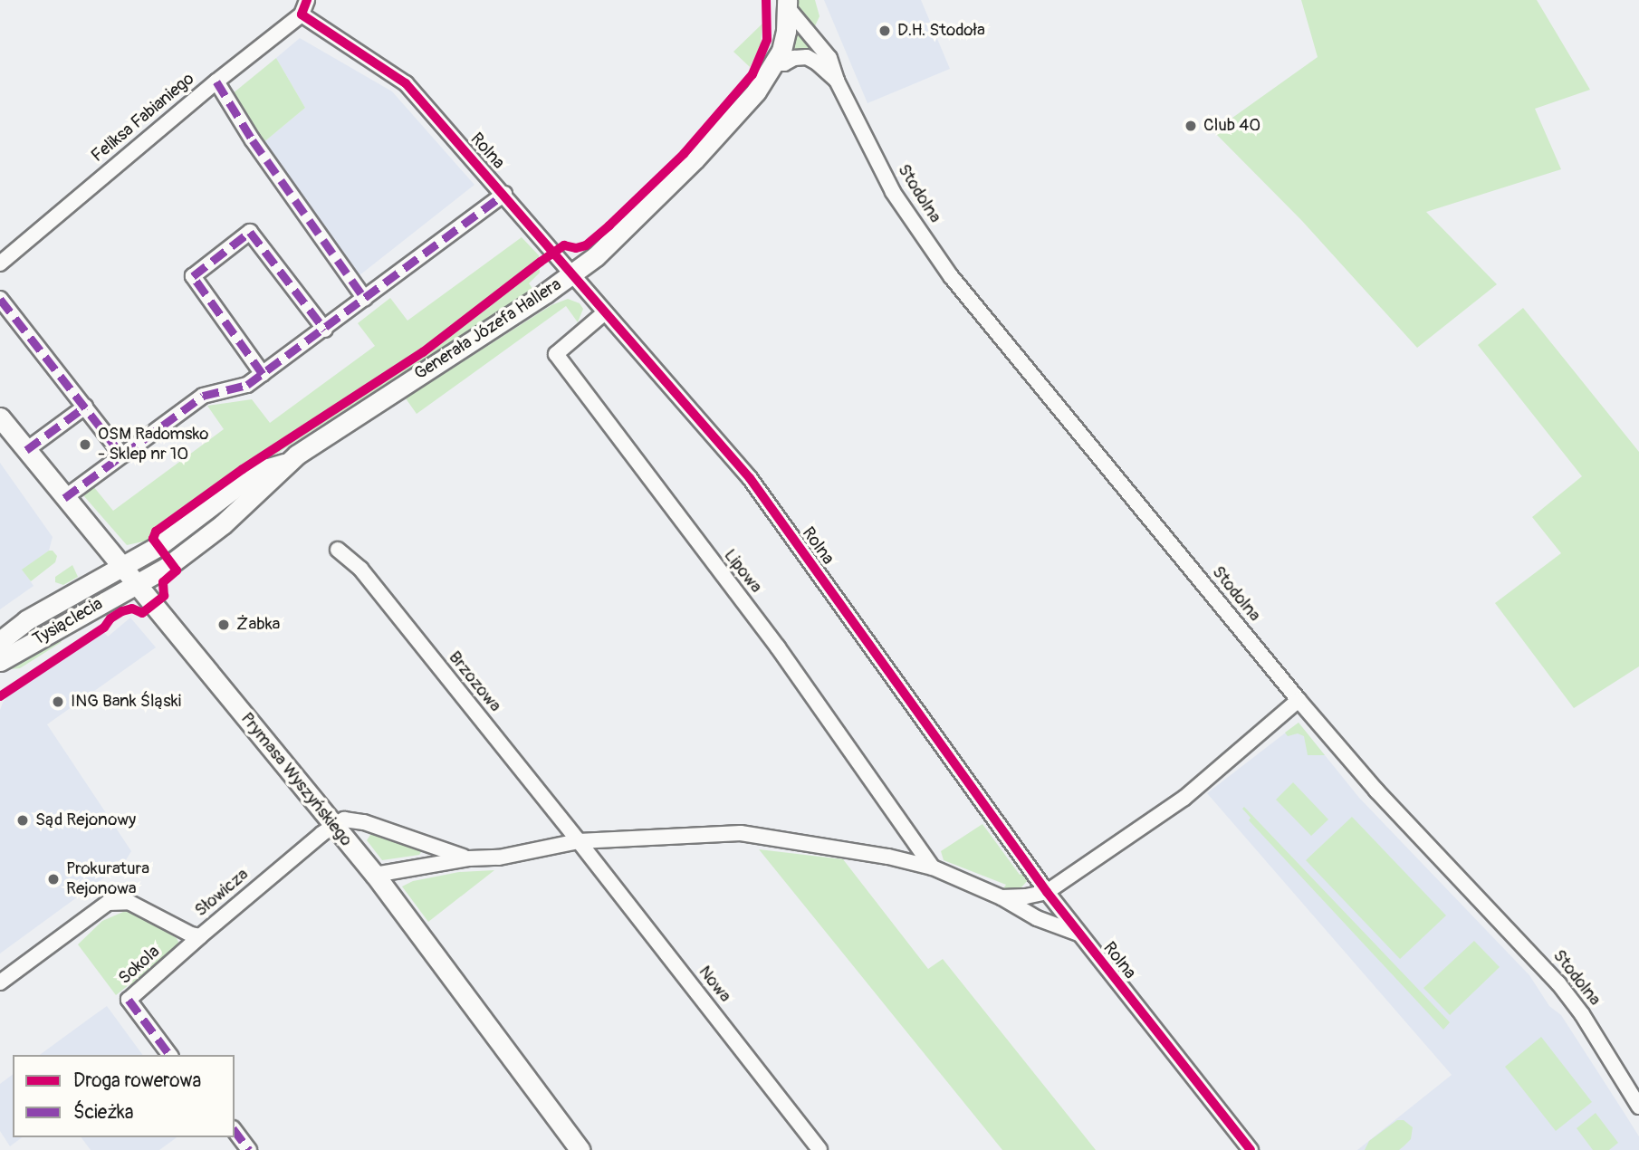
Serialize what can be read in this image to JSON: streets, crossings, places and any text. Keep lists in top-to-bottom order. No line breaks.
{"streets":{"street":["Feliksa Fabianiego","Rolna","Stodolna","Generała Józefa Hallera","Lipowa","Tysiąclecia","Brzozowa","Prymasa Wyszyńskiego","Słowicza","Sokola","Nowa"]},"crossings":[["Feliksa Fabianiego","Rolna"],["Rolna","Generała Józefa Hallera"],["Rolna","Lipowa"],["Stodolna","Generała Józefa Hallera"],["Generała Józefa Hallera","Tysiąclecia"],["Generała Józefa Hallera","Prymasa Wyszyńskiego"],["Tysiąclecia","Prymasa Wyszyńskiego"],["Brzozowa","Nowa"],["Prymasa Wyszyńskiego","Słowicza"],["Słowicza","Sokola"]],"places":["D.H. Stodoła","Club 40","OSM Radomsko - Sklep nr 10","Żabka","ING Bank Śląski","Sąd Rejonowy","Prokuratura Rejonowa"],"legend":["Droga rowerowa","Ścieżka"]}
